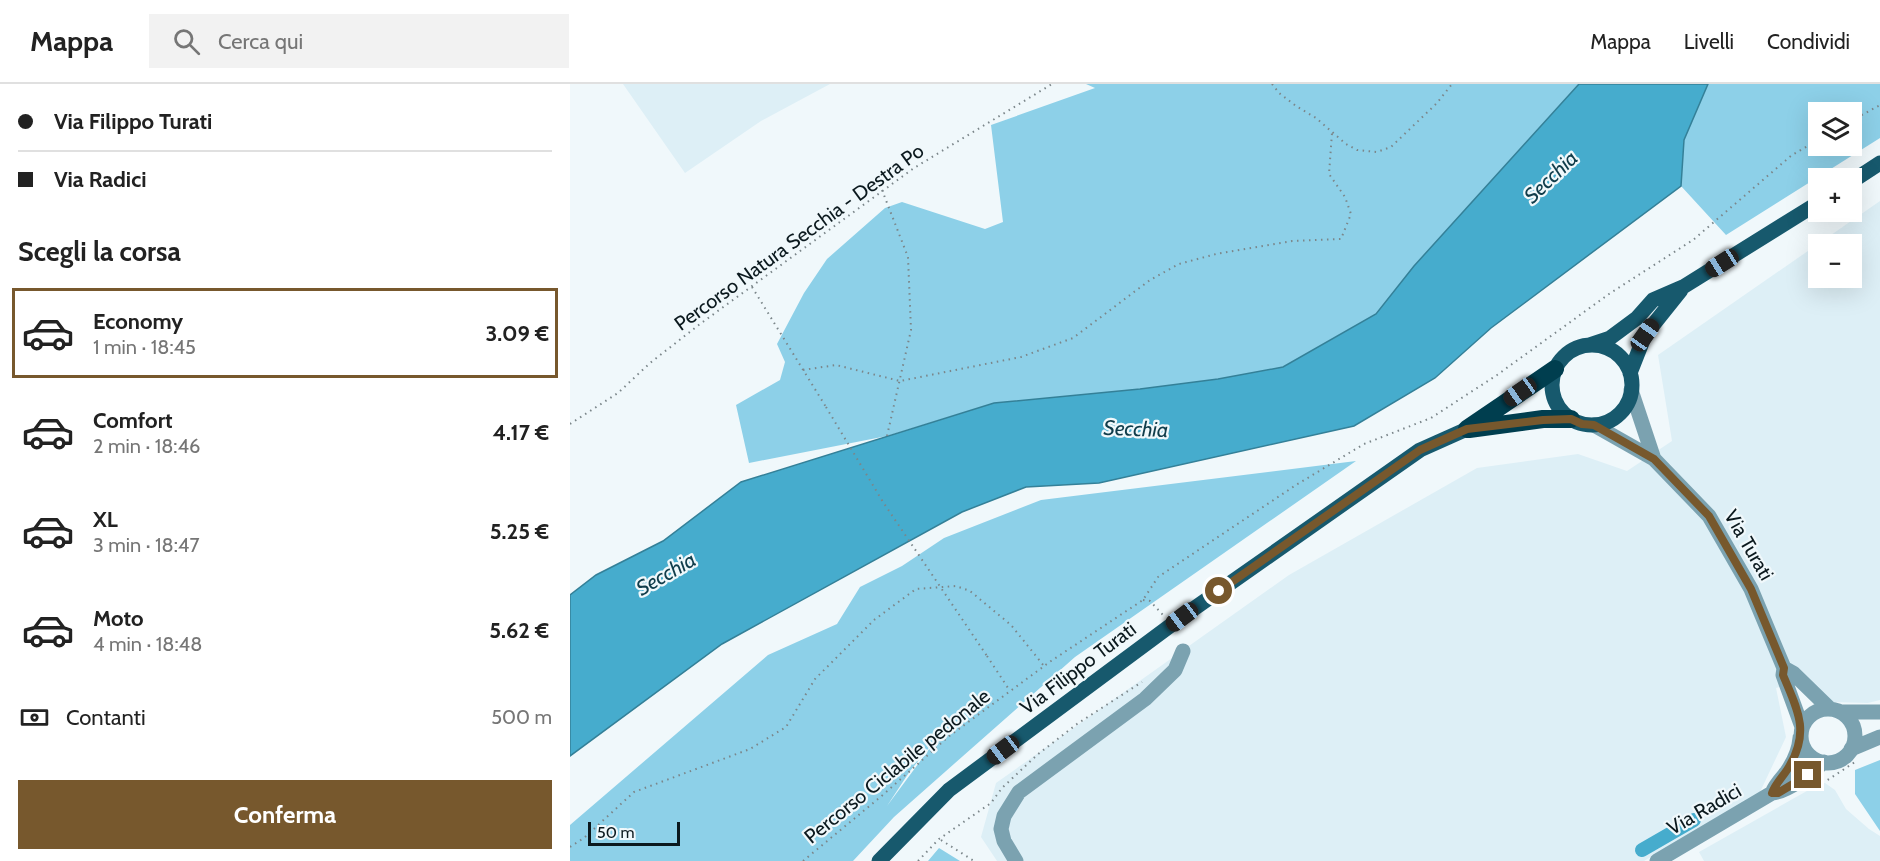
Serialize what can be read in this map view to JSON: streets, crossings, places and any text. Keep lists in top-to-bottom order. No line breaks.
{"streets":{"main road":["Via Filippo Turati"],"street":["Via Turati","Via Radici"],"path":["Percorso Natura Secchia - Destra Po","Percorso Ciclabile pedonale"]},"crossings":[["Via Turati","Via Radici"]],"water":["Secchia"],"scale_bar":"50 m","page":{"header":"Mappa","search":"Cerca qui","nav":["Mappa","Livelli","Condividi"],"banner":["Via Filippo Turati","Via Radici"],"map_buttons":["+","−"],"heading":"Scegli la corsa","list":[{"name":"Economy","note":"1 min · 18:45","value":"3.09 €"},{"name":"Comfort","note":"2 min · 18:46","value":"4.17 €"},{"name":"XL","note":"3 min · 18:47","value":"5.25 €"},{"name":"Moto","note":"4 min · 18:48","value":"5.62 €"}],"pay":["Contanti","500 m"],"buttons":"Conferma","scale":"50 m"}}
